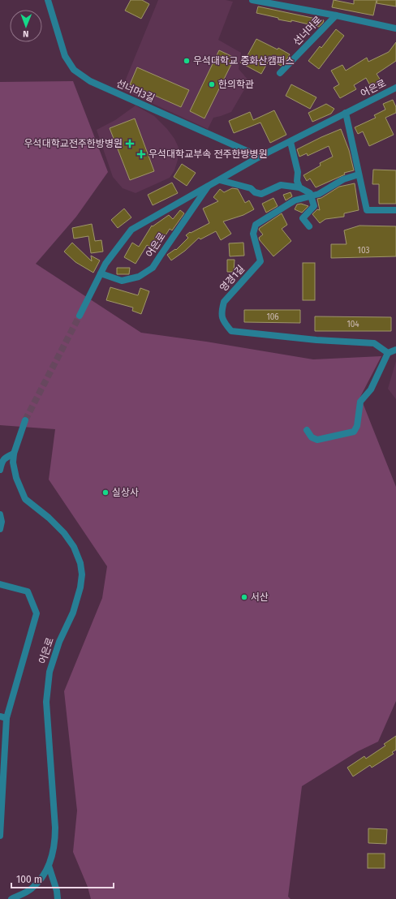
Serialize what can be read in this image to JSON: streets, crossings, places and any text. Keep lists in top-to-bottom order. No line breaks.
{"streets":{"street":["선너머로","어은로","선너머3길","영경1길"]},"crossings":[["어은로","선너머3길"]],"places":{"other":["우석대학교 중화산캠퍼스","한의학관","실상사","서산"],"health":["우석대학교전주한방병원","우석대학교부속 전주한방병원"]},"house_numbers":["103","106","104"],"scale_bar":"100 m","north":"bottom"}
